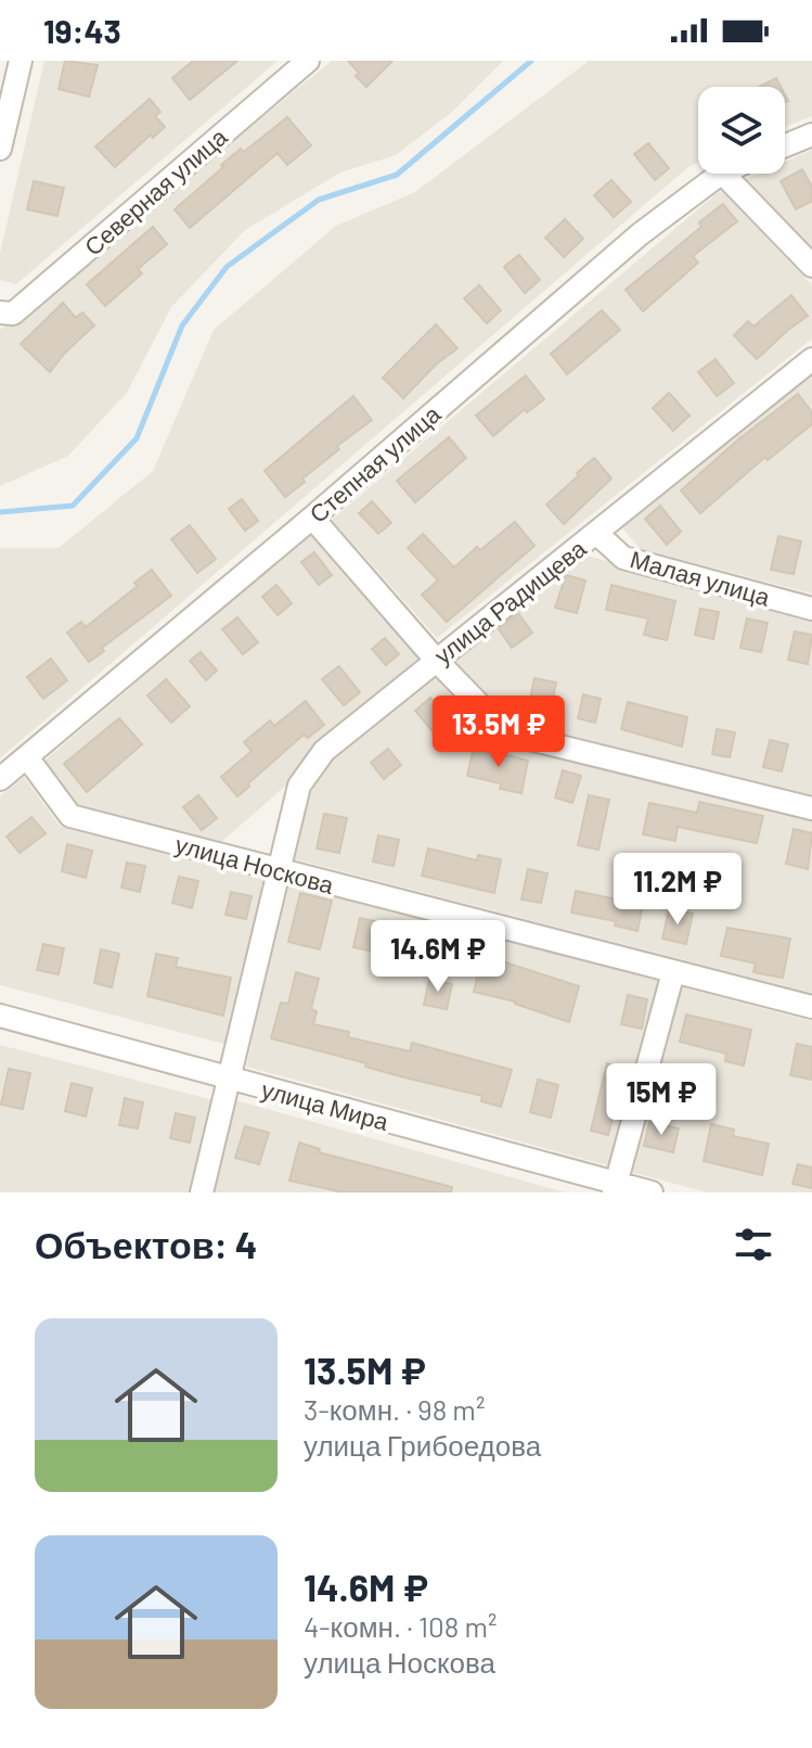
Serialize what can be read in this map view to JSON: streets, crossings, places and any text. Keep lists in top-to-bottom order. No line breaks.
{"streets":{"street":["Северная улица","Степная улица","Малая улица","улица Радищева","улица Носкова","улица Мира"]},"crossings":[["Степная улица","улица Носкова"],["Малая улица","улица Радищева"],["улица Радищева","улица Носкова"],["улица Радищева","улица Мира"]],"page":{"status":"19:43","price":["13.5M ₽","11.2M ₽","14.6M ₽","15M ₽"],"heading":"Объектов: 4","list":[{"name":"13.5M ₽","note":"3-комн. · 98 m² · улица Грибоедова"},{"name":"14.6M ₽","note":"4-комн. · 108 m² · улица Носкова"}]}}
